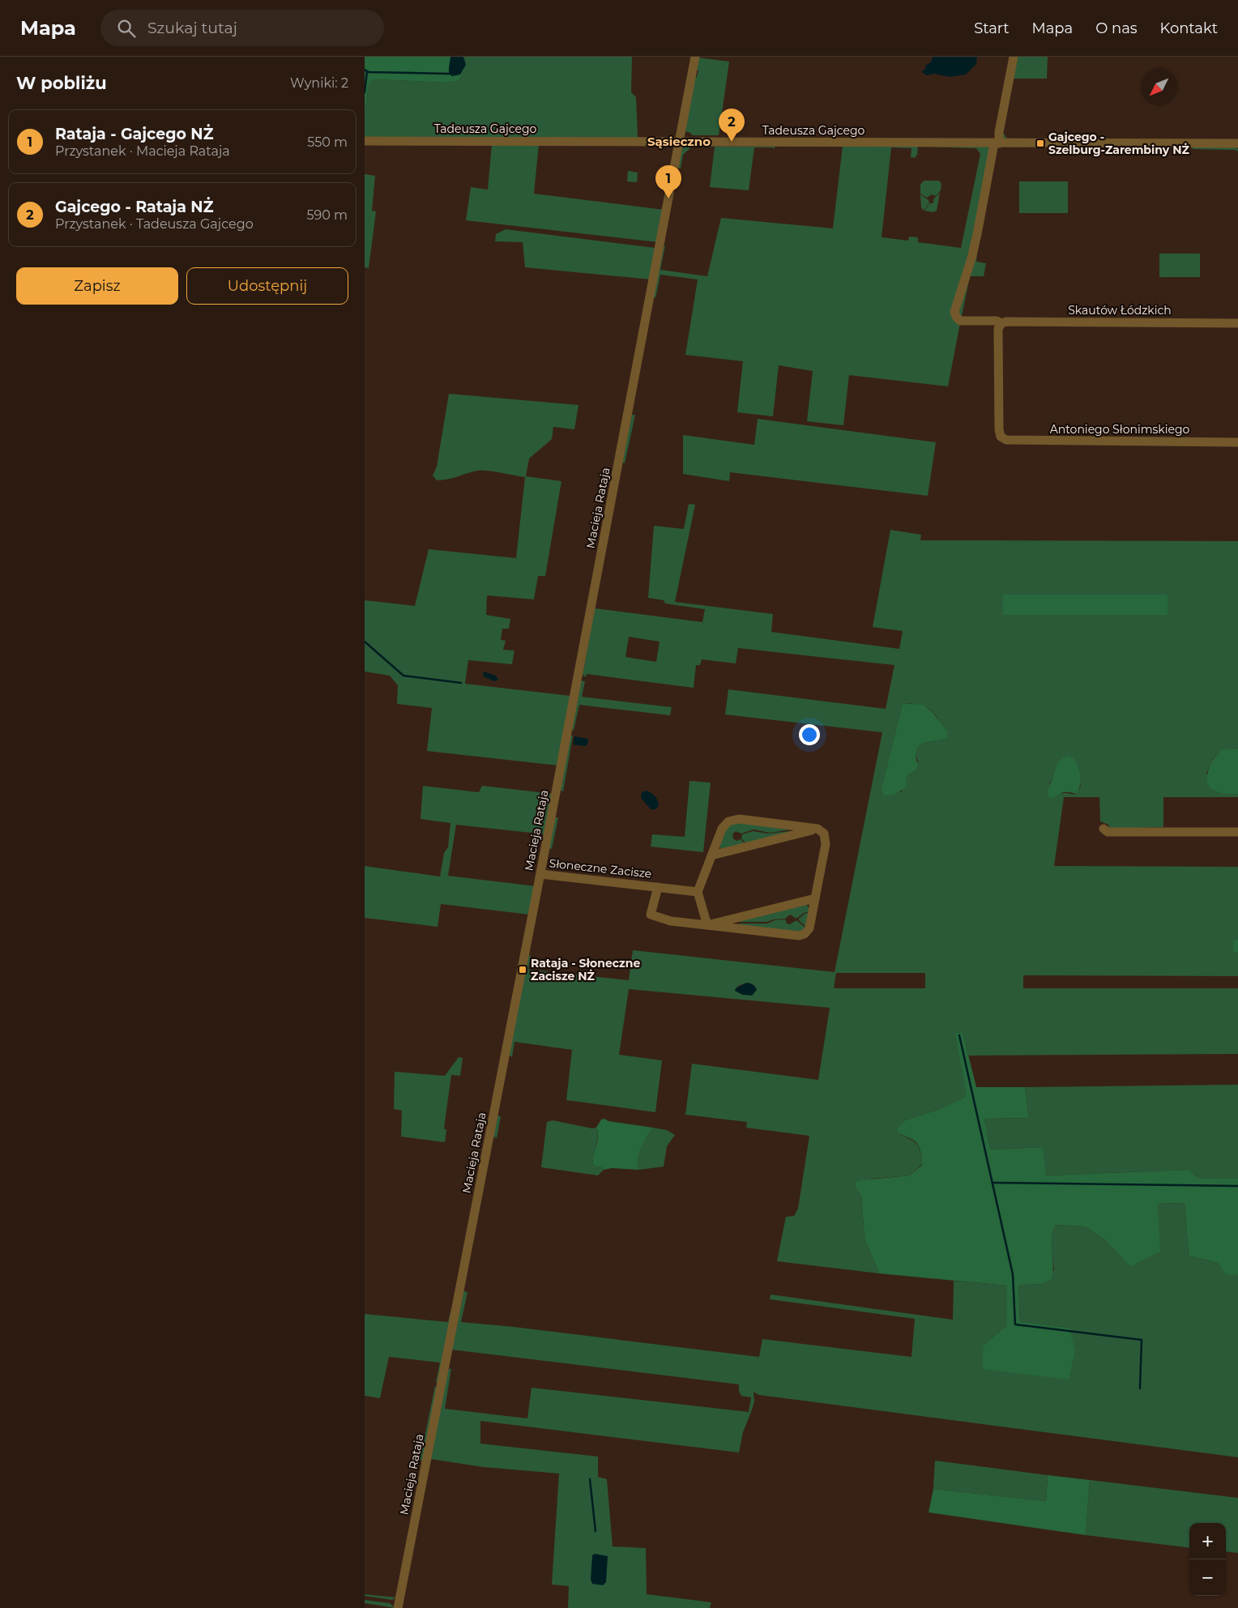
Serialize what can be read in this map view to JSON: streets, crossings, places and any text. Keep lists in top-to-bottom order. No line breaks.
{"streets":{"street":["Tadeusza Gajcego","Skautów Łódzkich","Antoniego Słonimskiego","Macieja Rataja","Słoneczne Zacisze"]},"crossings":[["Tadeusza Gajcego","Skautów Łódzkich"],["Tadeusza Gajcego","Macieja Rataja"],["Skautów Łódzkich","Antoniego Słonimskiego"],["Macieja Rataja","Słoneczne Zacisze"]],"districts":["Sąsieczno"],"places":{"transit":["Gajcego - Szelburg-Zarembiny NŻ","Rataja - Słoneczne Zacisze NŻ"]},"north":"bottom left","page":{"header":"Mapa","search":"Szukaj tutaj","nav":["Start","Mapa","O nas","Kontakt"],"heading":["W pobliżu","Wyniki: 2"],"pins":["2","1"],"list":[{"mark":"1","name":"Rataja - Gajcego NŻ","note":"Przystanek · Macieja Rataja","value":"550 m"},{"mark":"2","name":"Gajcego - Rataja NŻ","note":"Przystanek · Tadeusza Gajcego","value":"590 m"}],"buttons":["Zapisz","Udostępnij"],"map_buttons":["+","−"]}}
